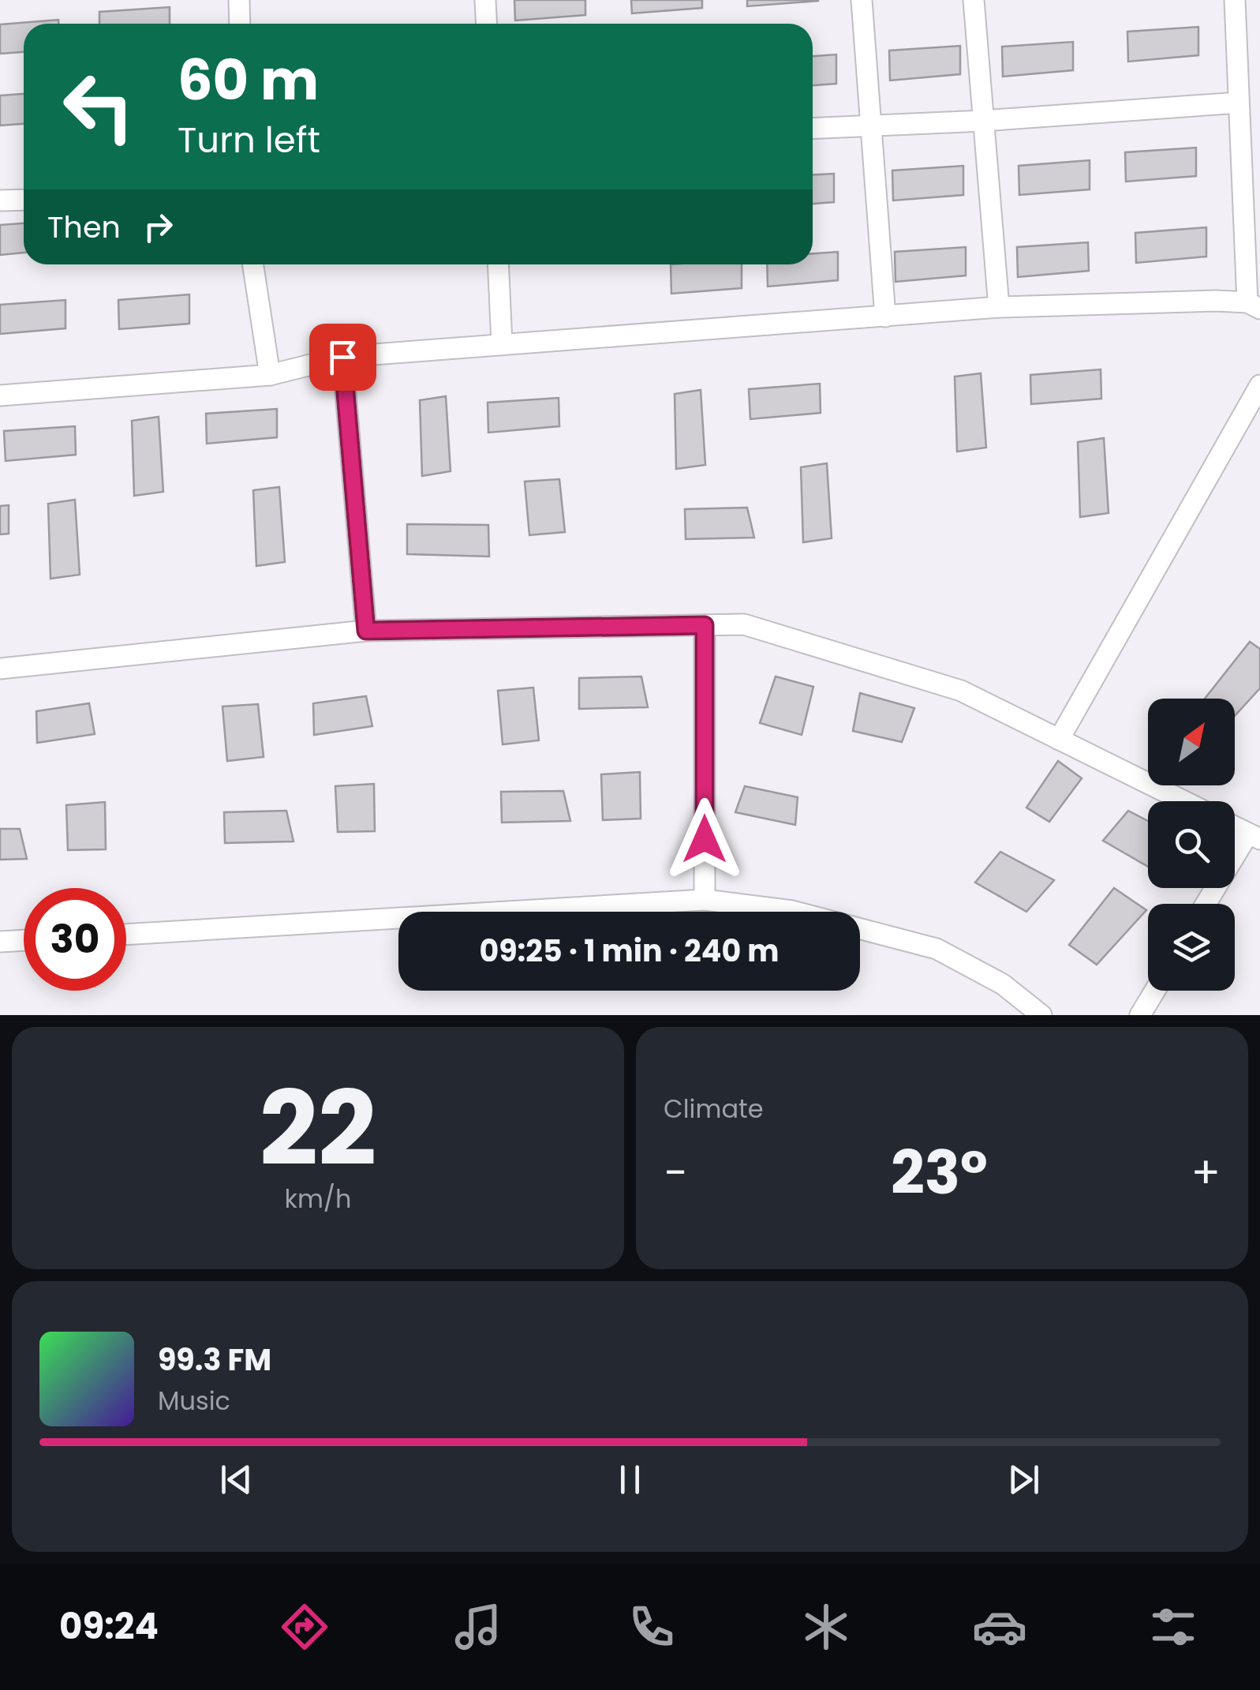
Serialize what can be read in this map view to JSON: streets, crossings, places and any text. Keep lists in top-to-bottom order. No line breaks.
{"north":"top right","page":{"turn":["60 m","Turn left"],"then":"Then","limit":"30","trip":"09:25 · 1 min · 240 m","tile":[["22","km/h"],"Climate"],"heat":["−","23°","+"],"song":["99.3 FM","Music"],"tabs":"09:24"}}
